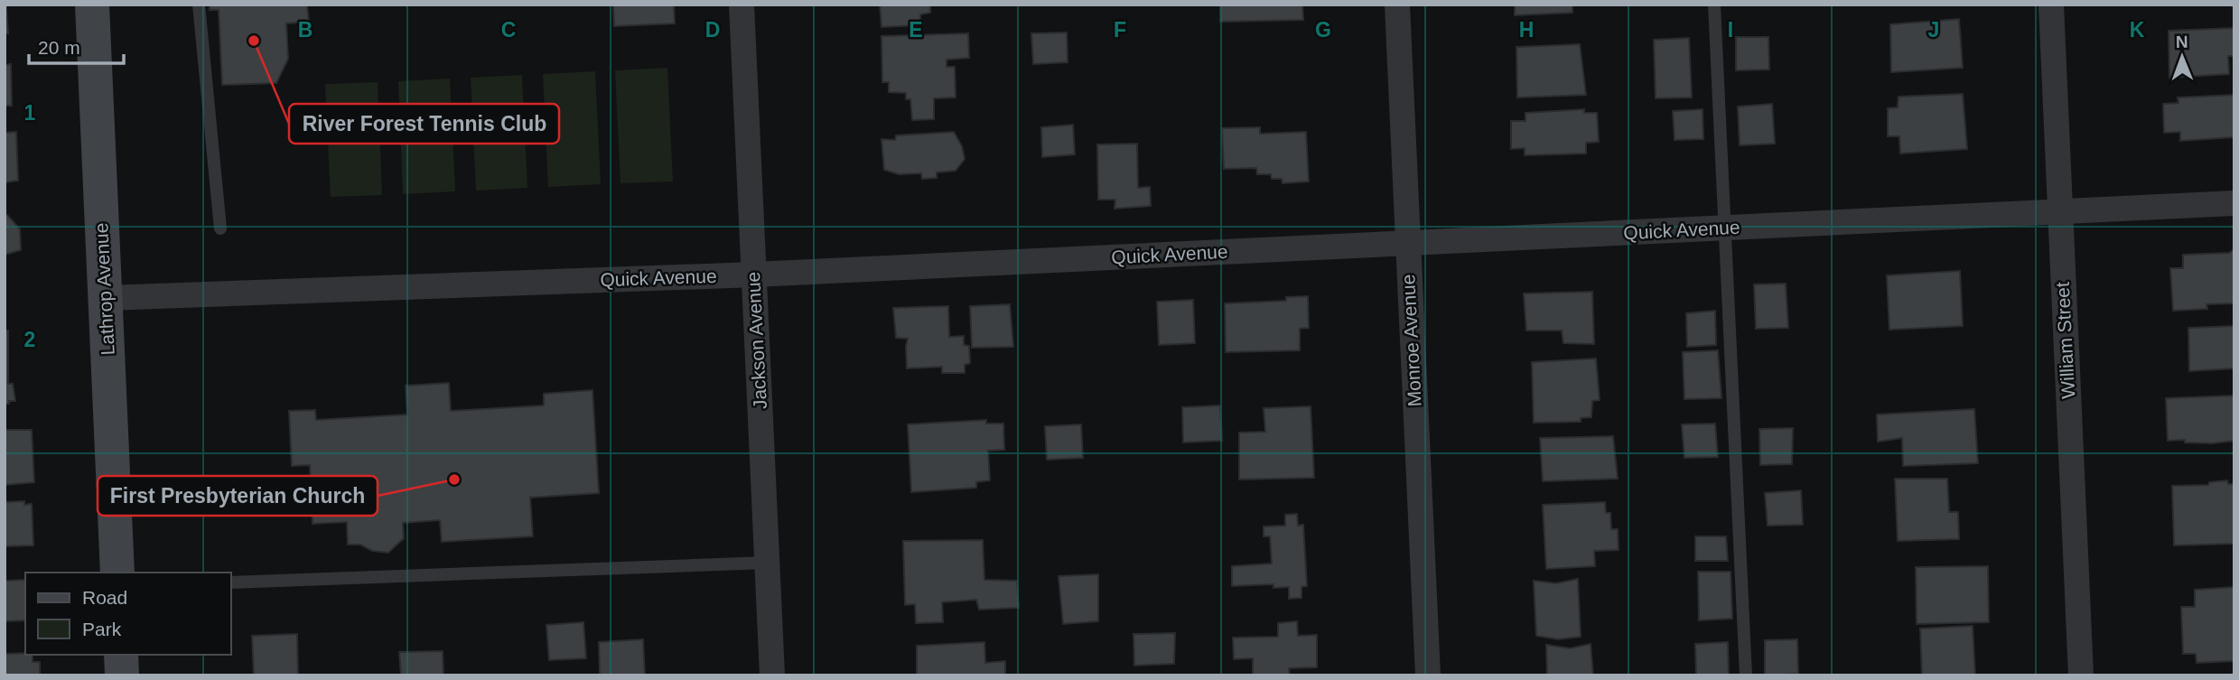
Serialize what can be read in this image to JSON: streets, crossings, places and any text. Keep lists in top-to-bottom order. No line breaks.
{"streets":{"street":["Quick Avenue","Lathrop Avenue","Jackson Avenue","Monroe Avenue","William Street"]},"crossings":[["Quick Avenue","Lathrop Avenue"],["Quick Avenue","Jackson Avenue"],["Quick Avenue","Monroe Avenue"],["Quick Avenue","William Street"]],"places":["River Forest Tennis Club","First Presbyterian Church"],"legend":["Road","Park"],"scale_bar":"20 m","north":"top","grid":{"columns":["B","C","D","E","F","G","H","I","J","K"],"rows":["1","2"]}}
